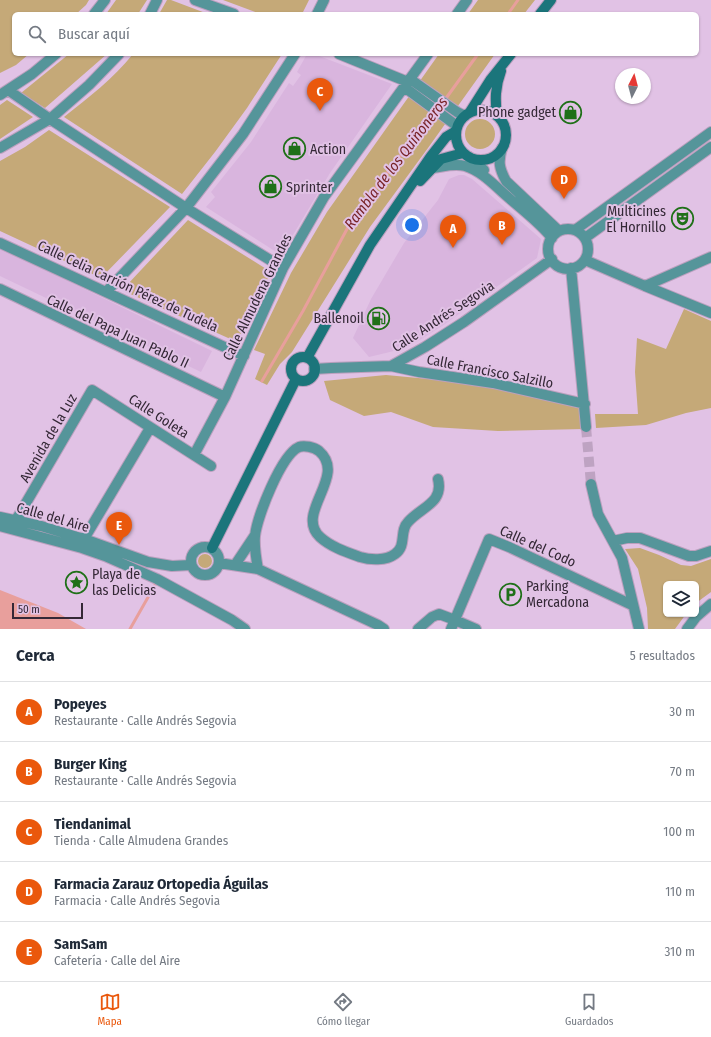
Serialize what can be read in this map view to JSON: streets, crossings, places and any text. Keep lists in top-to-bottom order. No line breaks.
{"streets":{"street":["Calle Celia Carrión Pérez de Tudela","Calle Almudena Grandes","Calle Andrés Segovia","Calle del Papa Juan Pablo II","Calle Francisco Salzillo","Calle Goleta","Avenida de la Luz","Calle del Aire","Calle del Codo"]},"crossings":[["Calle Celia Carrión Pérez de Tudela","Calle Almudena Grandes"],["Calle Almudena Grandes","Calle del Papa Juan Pablo II"],["Calle Almudena Grandes","Calle Goleta"],["Calle Andrés Segovia","Calle Francisco Salzillo"],["Calle Goleta","Avenida de la Luz"],["Avenida de la Luz","Calle del Aire"]],"water":["Rambla de los Quiñoneros"],"places":{"shop":["Phone gadget","Action","Sprinter"],"theatre":["Multicines El Hornillo"],"fuel station":["Ballenoil"],"place":["Playa de las Delicias"],"parking":["Parking Mercadona"]},"scale_bar":"50 m","north":"top","page":{"search":"Buscar aquí","pins":["C","D","B","A","E"],"scale":"50 m","heading":["Cerca","5 resultados"],"list":[{"mark":"A","name":"Popeyes","note":"Restaurante · Calle Andrés Segovia","value":"30 m"},{"mark":"B","name":"Burger King","note":"Restaurante · Calle Andrés Segovia","value":"70 m"},{"mark":"C","name":"Tiendanimal","note":"Tienda · Calle Almudena Grandes","value":"100 m"},{"mark":"D","name":"Farmacia Zarauz Ortopedia Águilas","note":"Farmacia · Calle Andrés Segovia","value":"110 m"},{"mark":"E","name":"SamSam","note":"Cafetería · Calle del Aire","value":"310 m"}],"nav":["Mapa","Cómo llegar","Guardados"]}}
